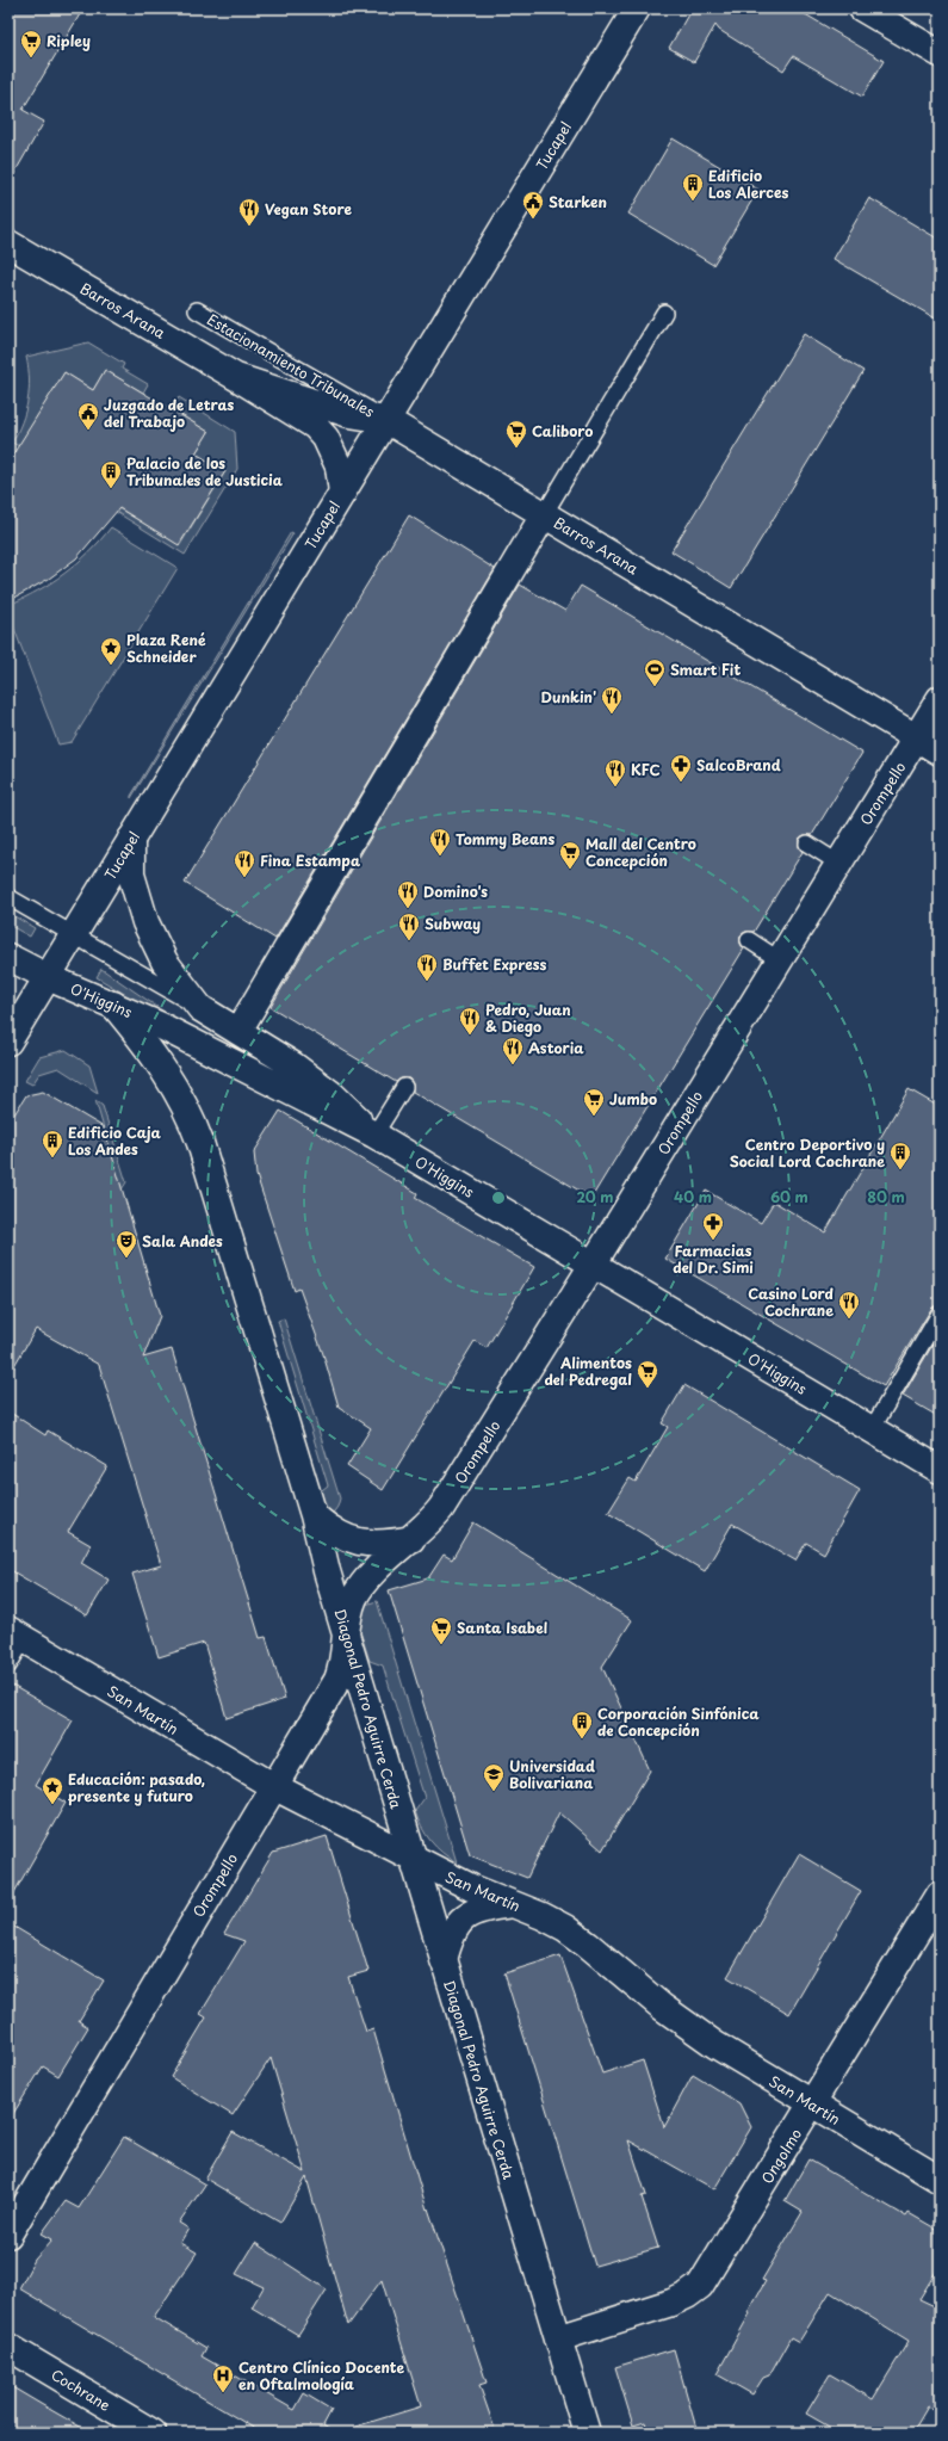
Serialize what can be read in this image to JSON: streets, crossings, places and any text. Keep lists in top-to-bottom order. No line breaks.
{"streets":{"street":["Tucapel","Barros Arana","Orompello","O'Higgins","Diagonal Pedro Aguirre Cerda","San Martín","Ongolmo","Cochrane"],"lane":["Estacionamiento Tribunales"]},"crossings":[["Tucapel","Barros Arana"],["Tucapel","Estacionamiento Tribunales"],["Tucapel","O'Higgins"],["Barros Arana","Estacionamiento Tribunales"],["Barros Arana","Orompello"],["Orompello","O'Higgins"],["Orompello","Diagonal Pedro Aguirre Cerda"],["Orompello","San Martín"],["O'Higgins","Diagonal Pedro Aguirre Cerda"],["Diagonal Pedro Aguirre Cerda","San Martín"],["Diagonal Pedro Aguirre Cerda","Ongolmo"],["San Martín","Ongolmo"]],"places":{"supermarket":["Ripley","Caliboro","Mall del Centro Concepción","Jumbo","Alimentos del Pedregal","Santa Isabel"],"building":["Edificio Los Alerces","Palacio de los Tribunales de Justicia","Edificio Caja Los Andes","Centro Deportivo y Social Lord Cochrane","Corporación Sinfónica de Concepción"],"public building":["Starken","Juzgado de Letras del Trabajo"],"restaurant":["Vegan Store","Dunkin'","KFC","Tommy Beans","Fina Estampa","Domino's","Subway","Buffet Express","Pedro, Juan & Diego","Astoria","Casino Lord Cochrane"],"place":["Plaza René Schneider","Educación: pasado, presente y futuro"],"sports":["Smart Fit"],"pharmacy":["SalcoBrand","Farmacias del Dr. Simi"],"theatre":["Sala Andes"],"school or university":["Universidad Bolivariana"],"hospital":["Centro Clínico Docente en Oftalmología"]},"rings":["20 m","40 m","60 m","80 m"]}
